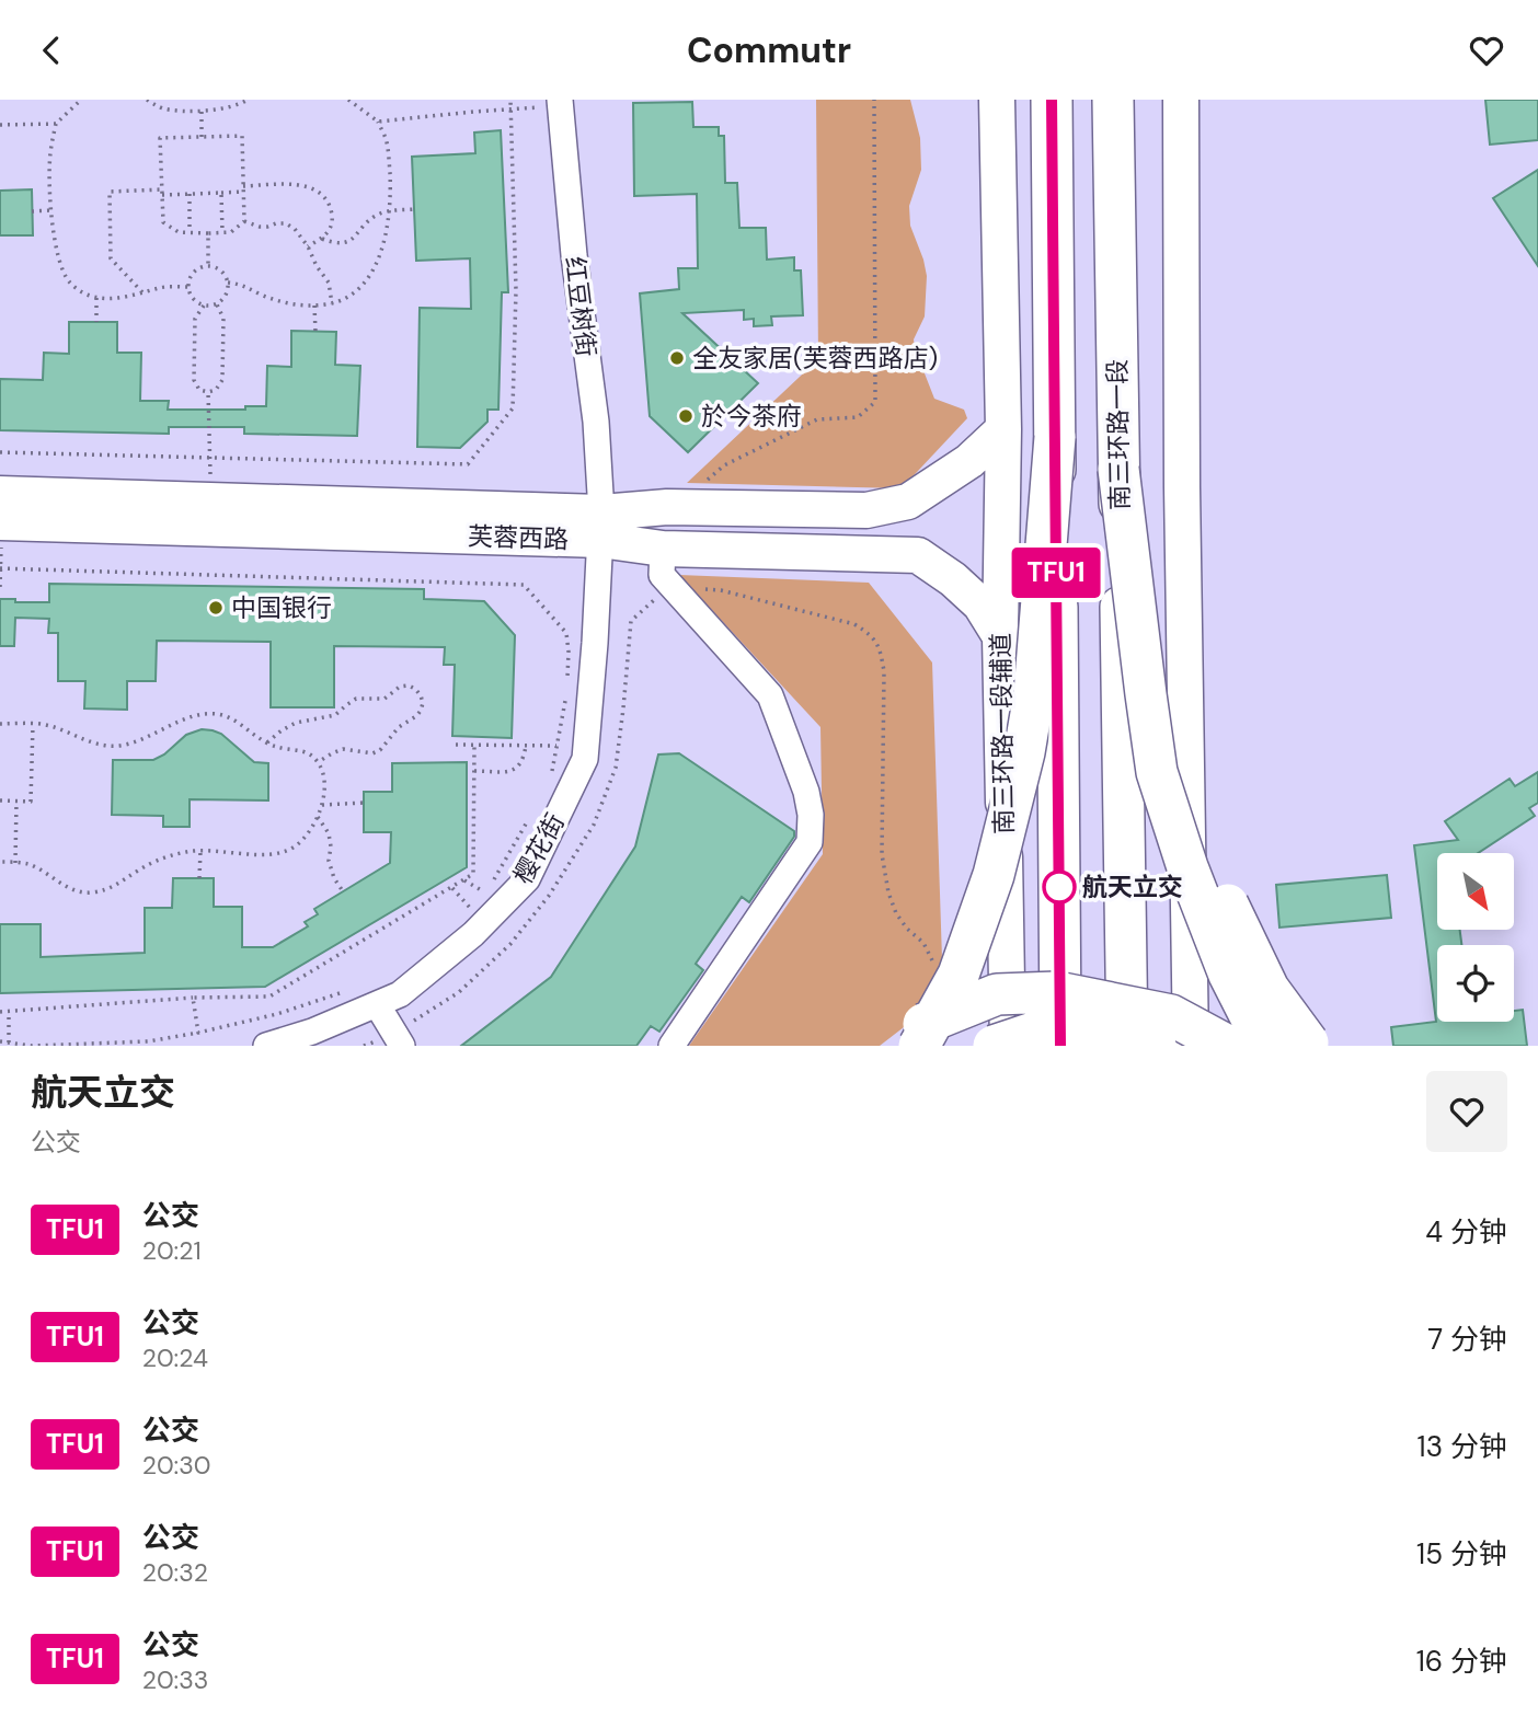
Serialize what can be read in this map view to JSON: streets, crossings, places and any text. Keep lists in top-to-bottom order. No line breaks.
{"streets":{"highway":["南三环路一段"],"main road":["芙蓉西路","南三环路一段辅道"],"street":["红豆树街","樱花街"]},"crossings":[["红豆树街","芙蓉西路"],["红豆树街","樱花街"],["芙蓉西路","南三环路一段辅道"],["芙蓉西路","樱花街"]],"places":["全友家居(芙蓉西路店)","於今茶府","中国银行","航天立交"],"lines":["bus line TFU1"],"north":"bottom right","page":{"header":"Commutr","on_map":"TFU1","heading":["航天立交","公交"],"list":[{"mark":"TFU1","name":"公交","note":"20:21","value":"4 分钟"},{"mark":"TFU1","name":"公交","note":"20:24","value":"7 分钟"},{"mark":"TFU1","name":"公交","note":"20:30","value":"13 分钟"},{"mark":"TFU1","name":"公交","note":"20:32","value":"15 分钟"},{"mark":"TFU1","name":"公交","note":"20:33","value":"16 分钟"}]}}
